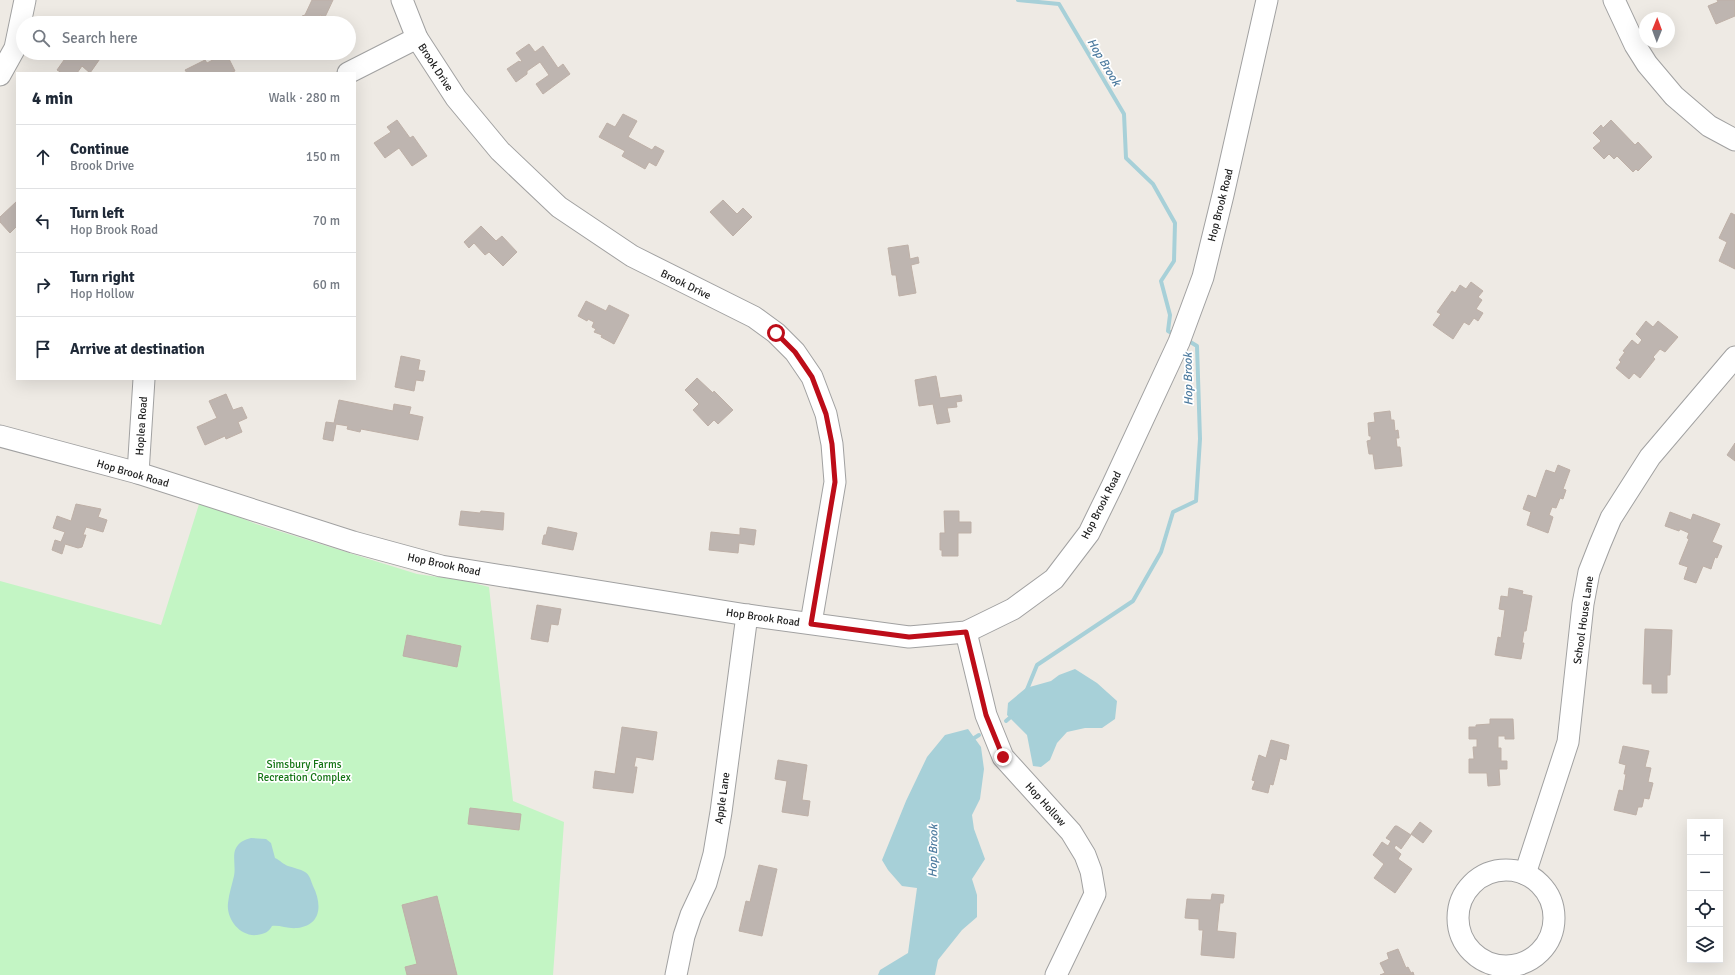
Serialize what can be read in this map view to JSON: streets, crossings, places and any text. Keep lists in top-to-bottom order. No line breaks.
{"streets":{"street":["Brook Drive","Hop Brook Road","Hoplea Road","School House Lane","Apple Lane","Hop Hollow"]},"crossings":[["Brook Drive","Hop Brook Road"],["Hop Brook Road","Hoplea Road"],["Hop Brook Road","Apple Lane"],["Hop Brook Road","Hop Hollow"]],"water":["Hop Brook"],"parks":["Simsbury Farms Recreation Complex"],"north":"top","page":{"search":"Search here","heading":["4 min","Walk · 280 m"],"list":[["Continue","Brook Drive","150 m"],["Turn left","Hop Brook Road","70 m"],["Turn right","Hop Hollow","60 m"],"Arrive at destination"],"map_buttons":["+","−"]}}
